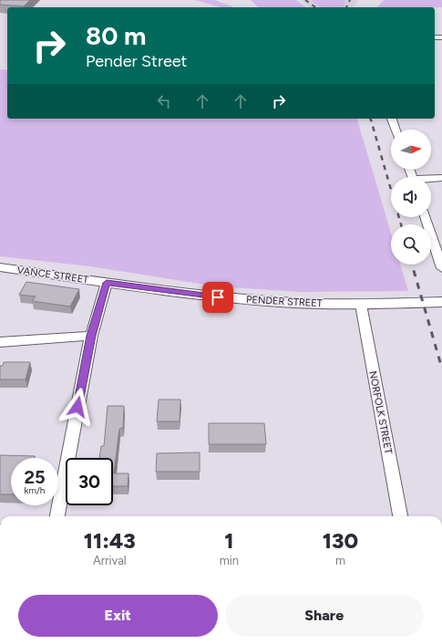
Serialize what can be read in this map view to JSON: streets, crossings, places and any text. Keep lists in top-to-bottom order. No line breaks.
{"streets":{"street":["VANCE STREET","PENDER STREET","NORFOLK STREET"]},"crossings":[["VANCE STREET","PENDER STREET"],["PENDER STREET","NORFOLK STREET"]],"north":"right","page":{"turn":["80 m","Pender Street"],"speed":"25 km/h","limit":"30","eta":["11:43","Arrival","1","min","130","m"],"buttons":["Exit","Share"]}}
